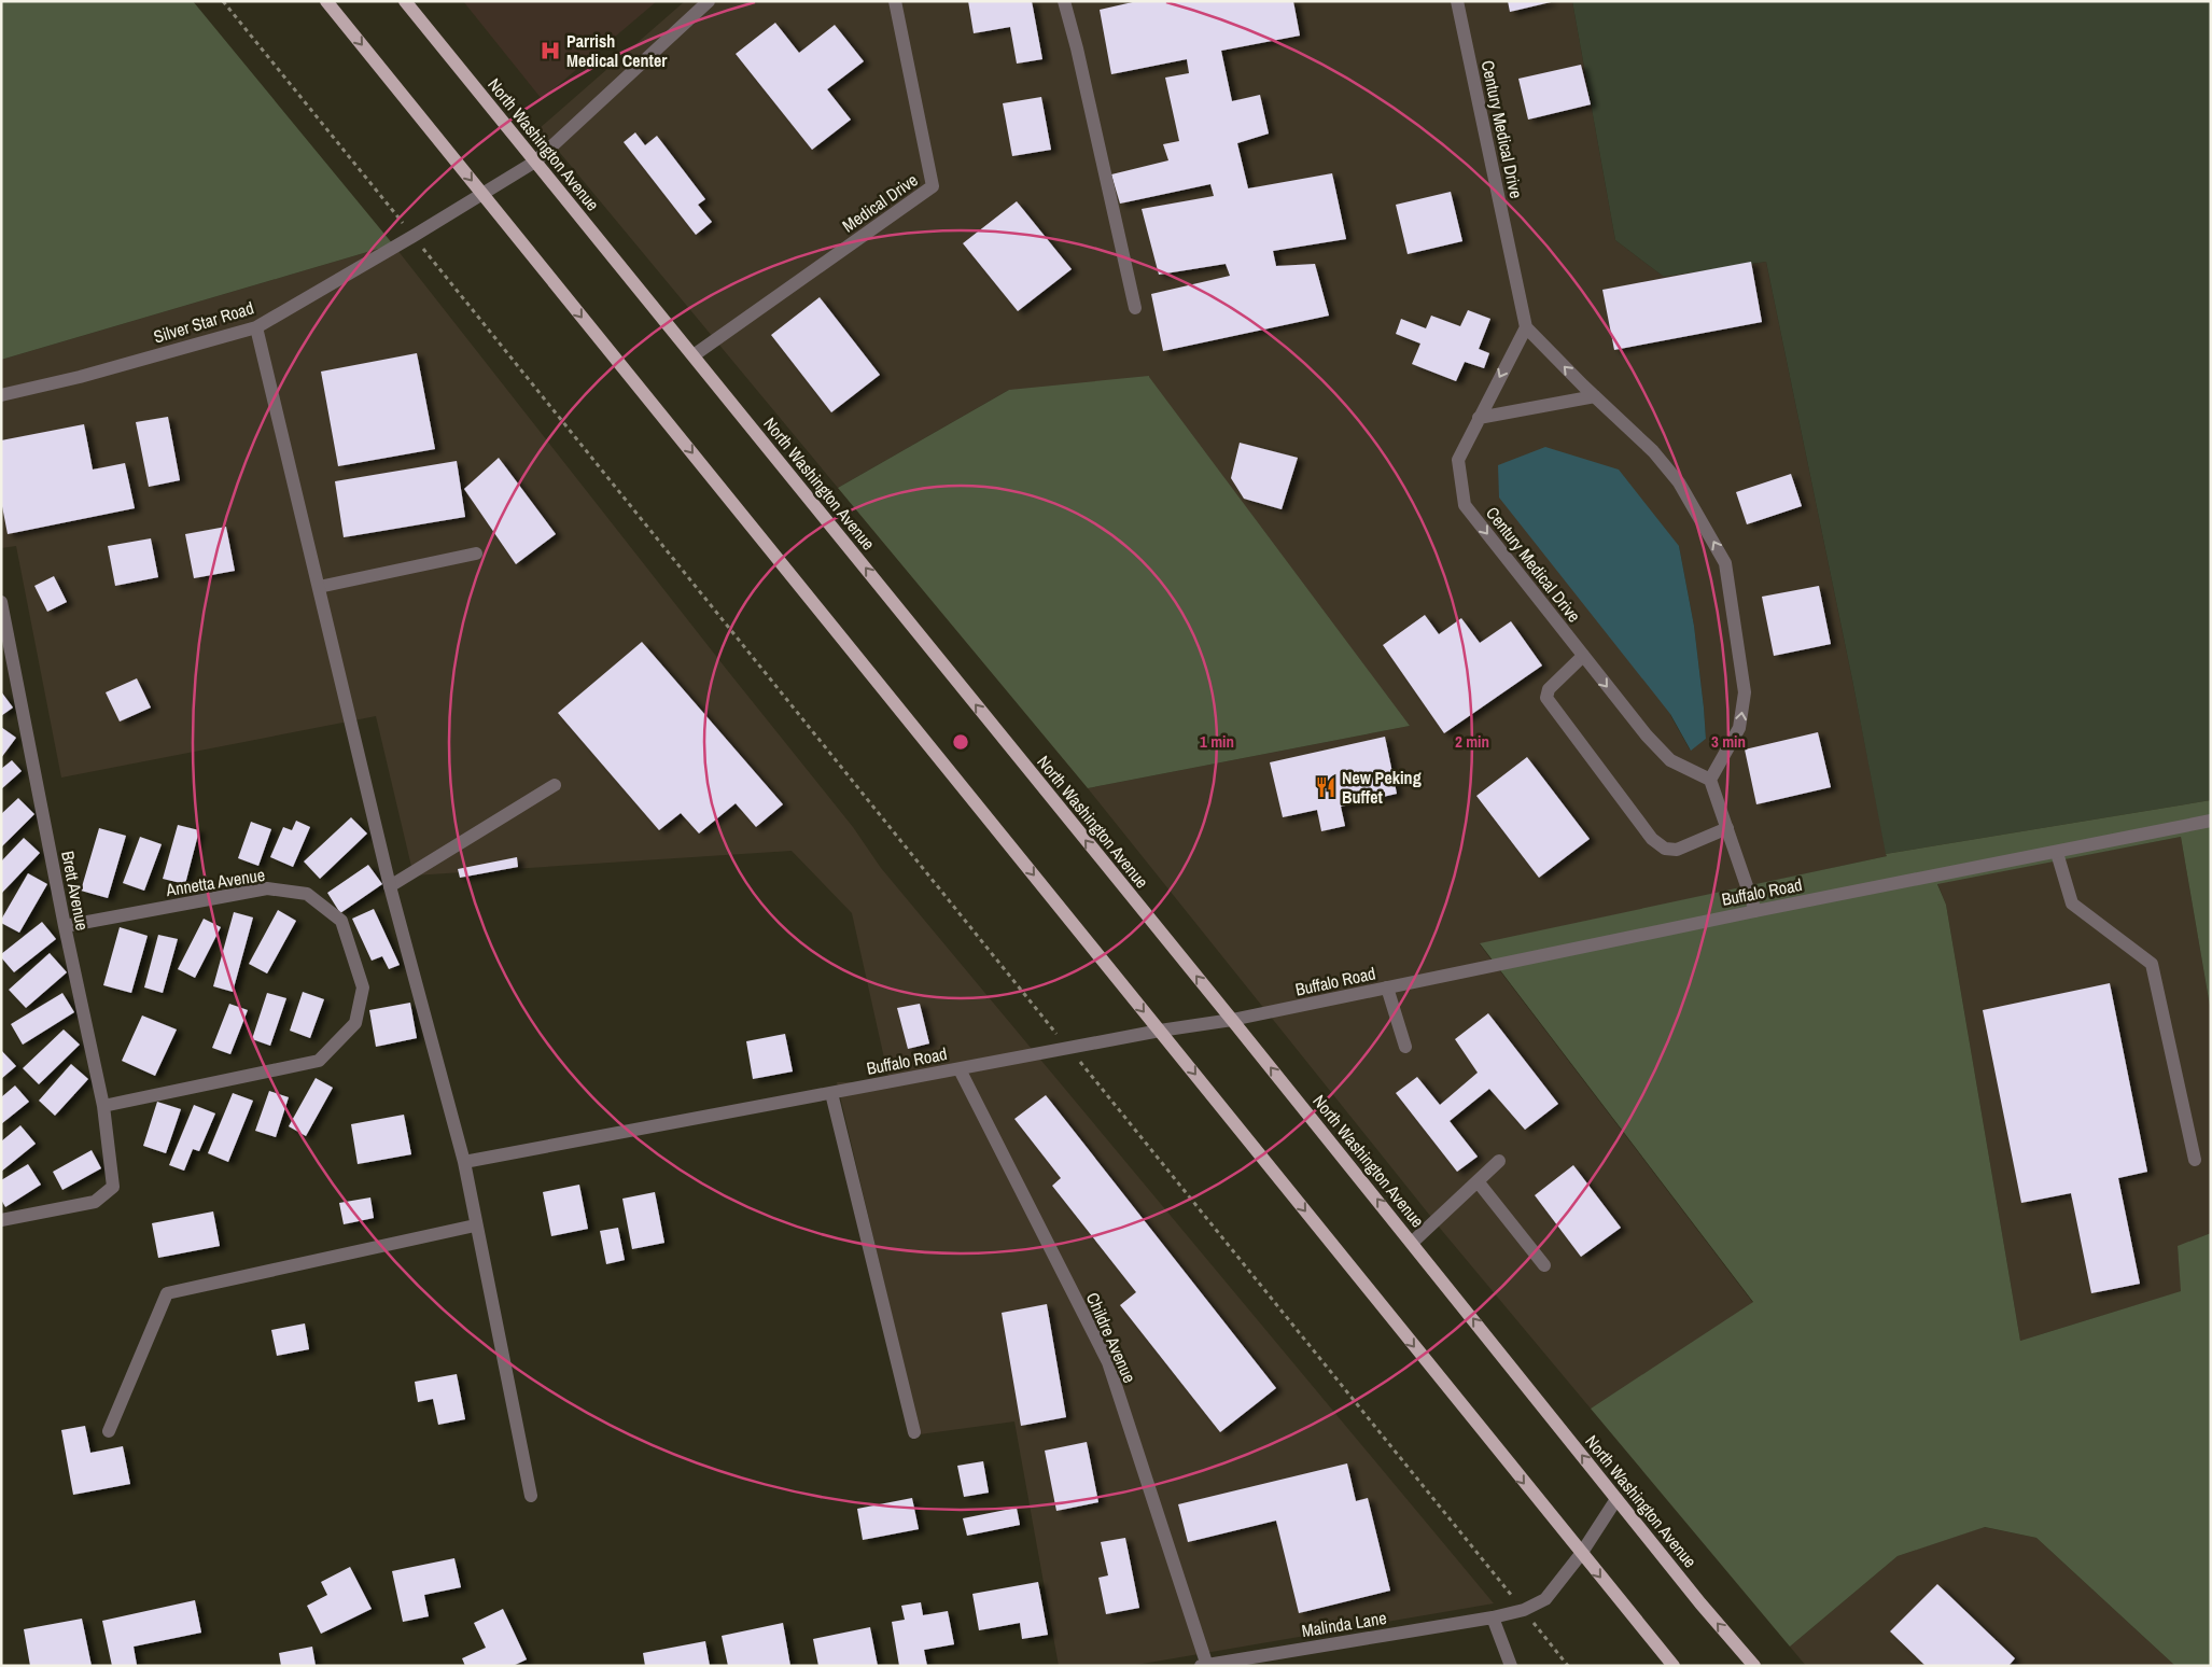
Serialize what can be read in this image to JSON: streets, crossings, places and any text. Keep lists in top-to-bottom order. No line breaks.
{"streets":{"main road":["North Washington Avenue"],"street":["Century Medical Drive","Medical Drive","Silver Star Road","Annetta Avenue","Brett Avenue","Buffalo Road","Childre Avenue","Malinda Lane"]},"crossings":[["North Washington Avenue","Medical Drive"],["North Washington Avenue","Silver Star Road"],["North Washington Avenue","Buffalo Road"],["North Washington Avenue","Malinda Lane"],["Annetta Avenue","Brett Avenue"],["Buffalo Road","Childre Avenue"],["Childre Avenue","Malinda Lane"]],"places":{"hospital":["Parrish Medical Center"],"restaurant":["New Peking Buffet"]},"rings":["1 min","2 min","3 min"]}
